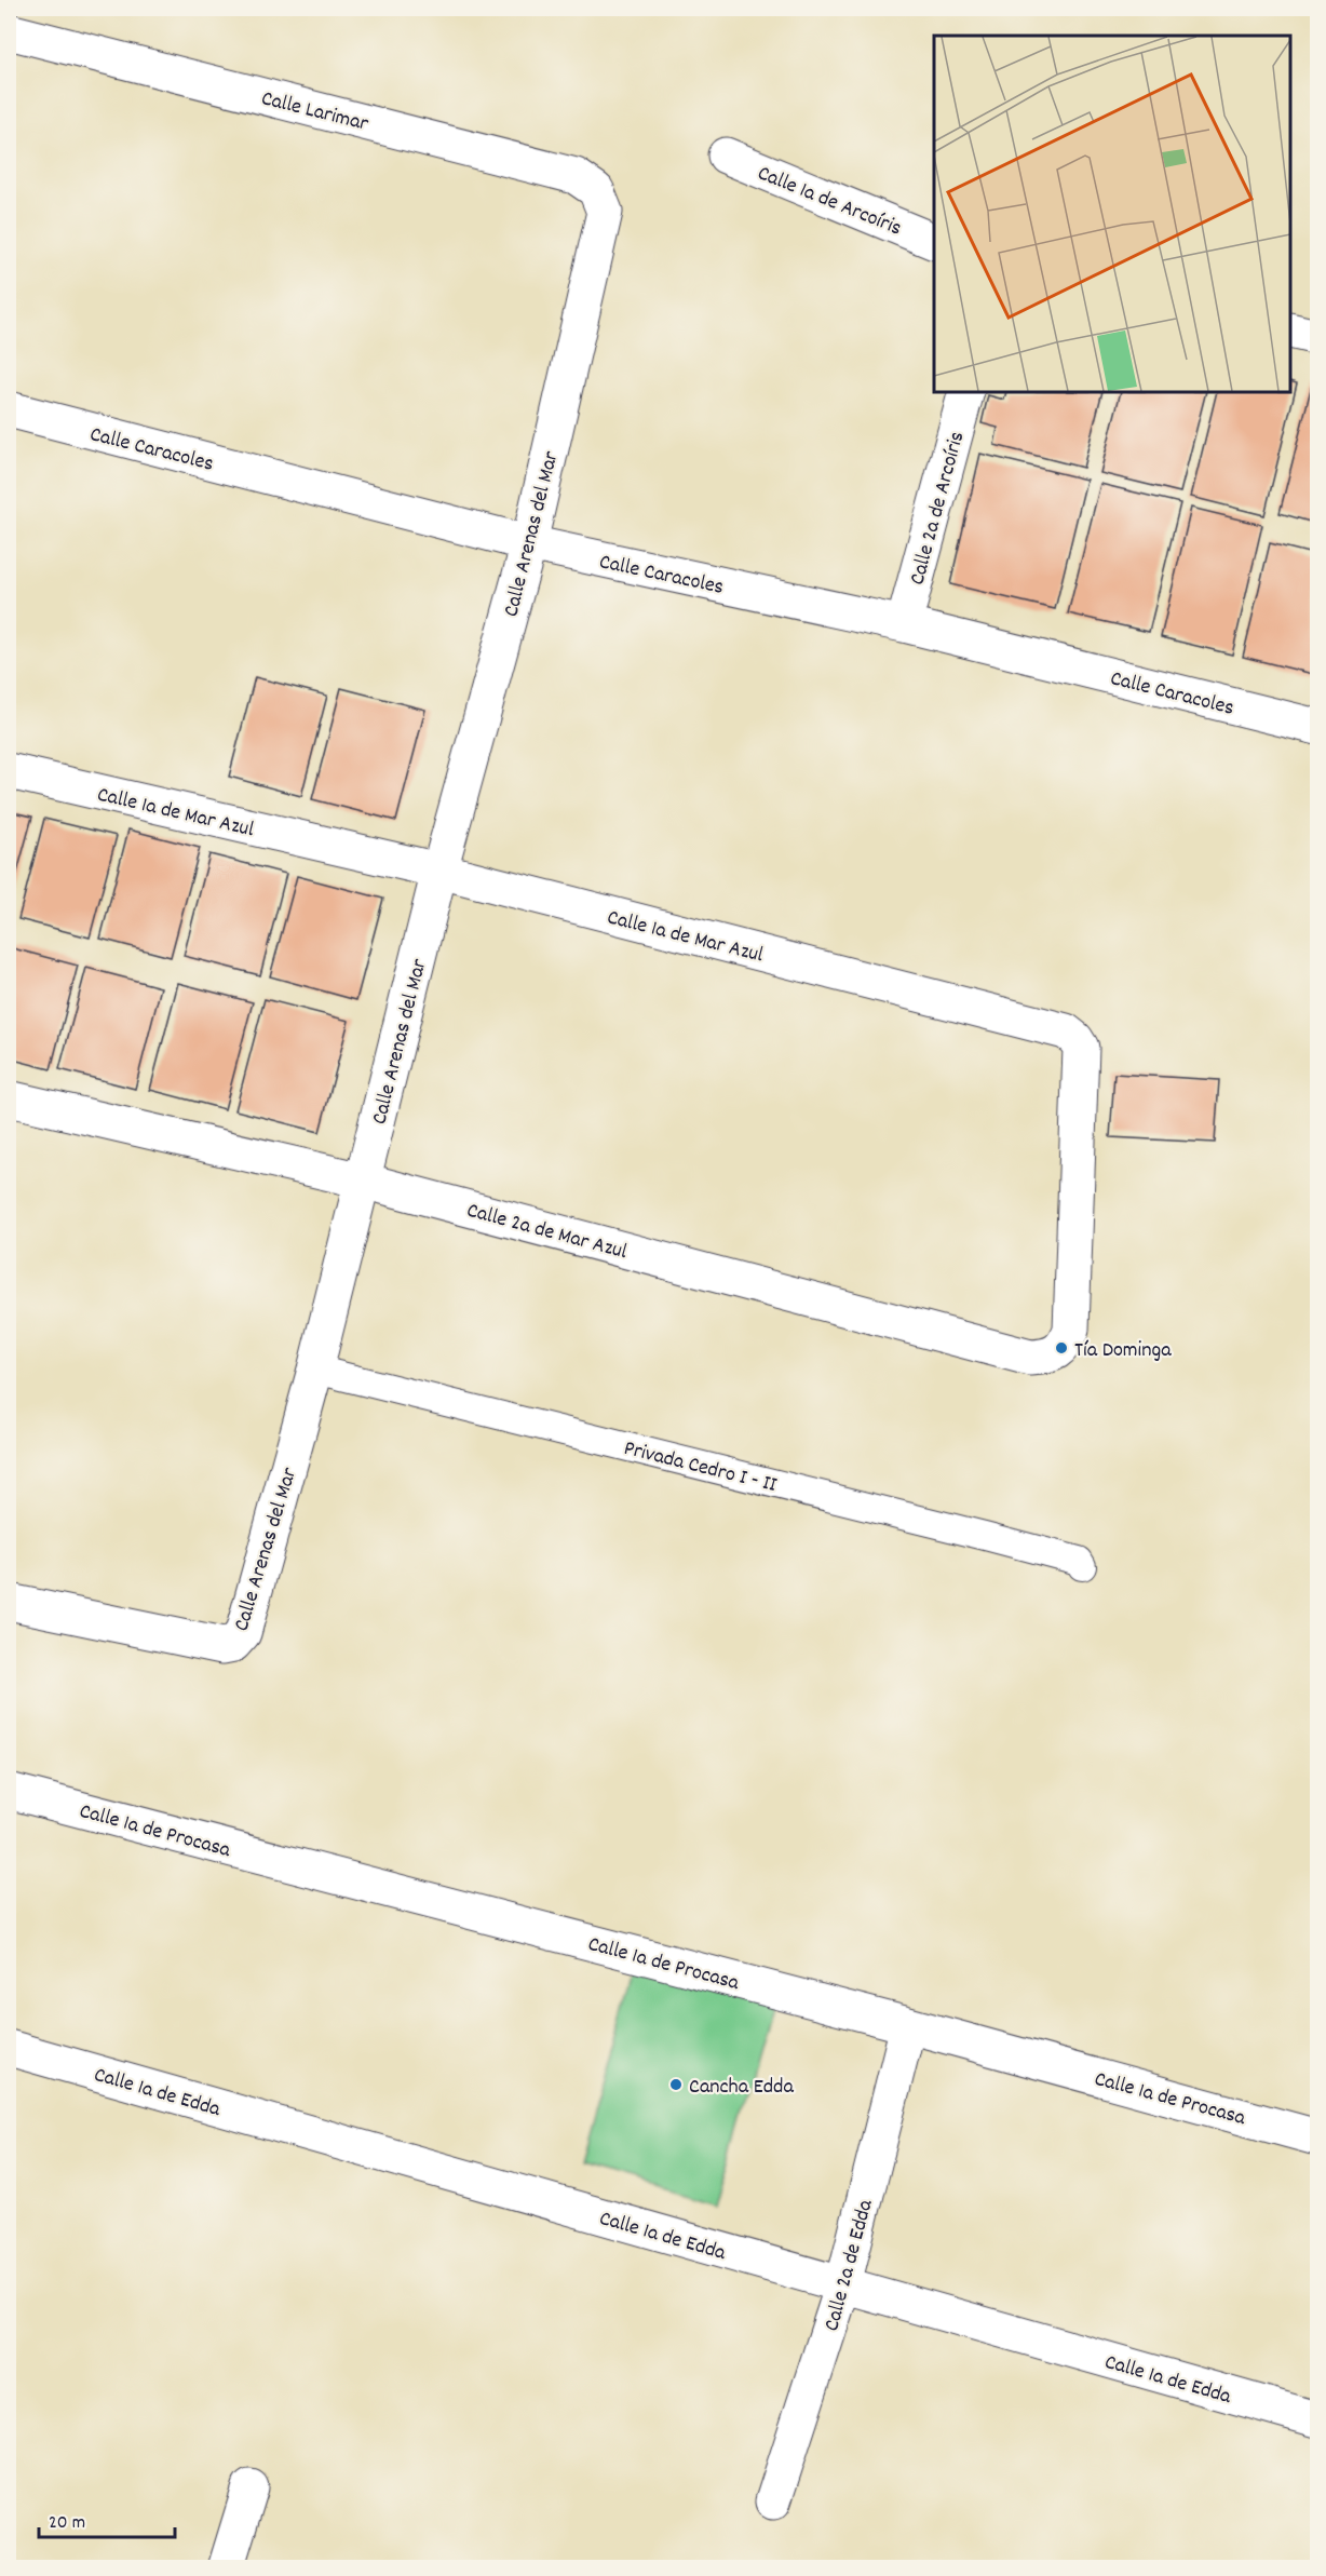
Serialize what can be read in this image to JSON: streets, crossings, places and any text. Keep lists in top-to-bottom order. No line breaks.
{"streets":{"street":["Calle Larimar","Calle 1a de Arcoíris","Calle Caracoles","Calle 2a de Arcoíris","Calle Arenas del Mar","Calle 1a de Mar Azul","Calle 2a de Mar Azul","Calle 1a de Procasa","Calle 1a de Edda","Calle 2a de Edda"],"lane":["Privada Cedro I - II"]},"crossings":[["Calle Larimar","Calle Arenas del Mar"],["Calle Caracoles","Calle 2a de Arcoíris"],["Calle Caracoles","Calle Arenas del Mar"],["Calle Arenas del Mar","Calle 1a de Mar Azul"],["Calle Arenas del Mar","Calle 2a de Mar Azul"],["Calle Arenas del Mar","Privada Cedro I - II"],["Calle 1a de Mar Azul","Calle 2a de Mar Azul"],["Calle 1a de Procasa","Calle 2a de Edda"],["Calle 1a de Edda","Calle 2a de Edda"]],"places":["Tía Dominga","Cancha Edda"],"scale_bar":"20 m"}
